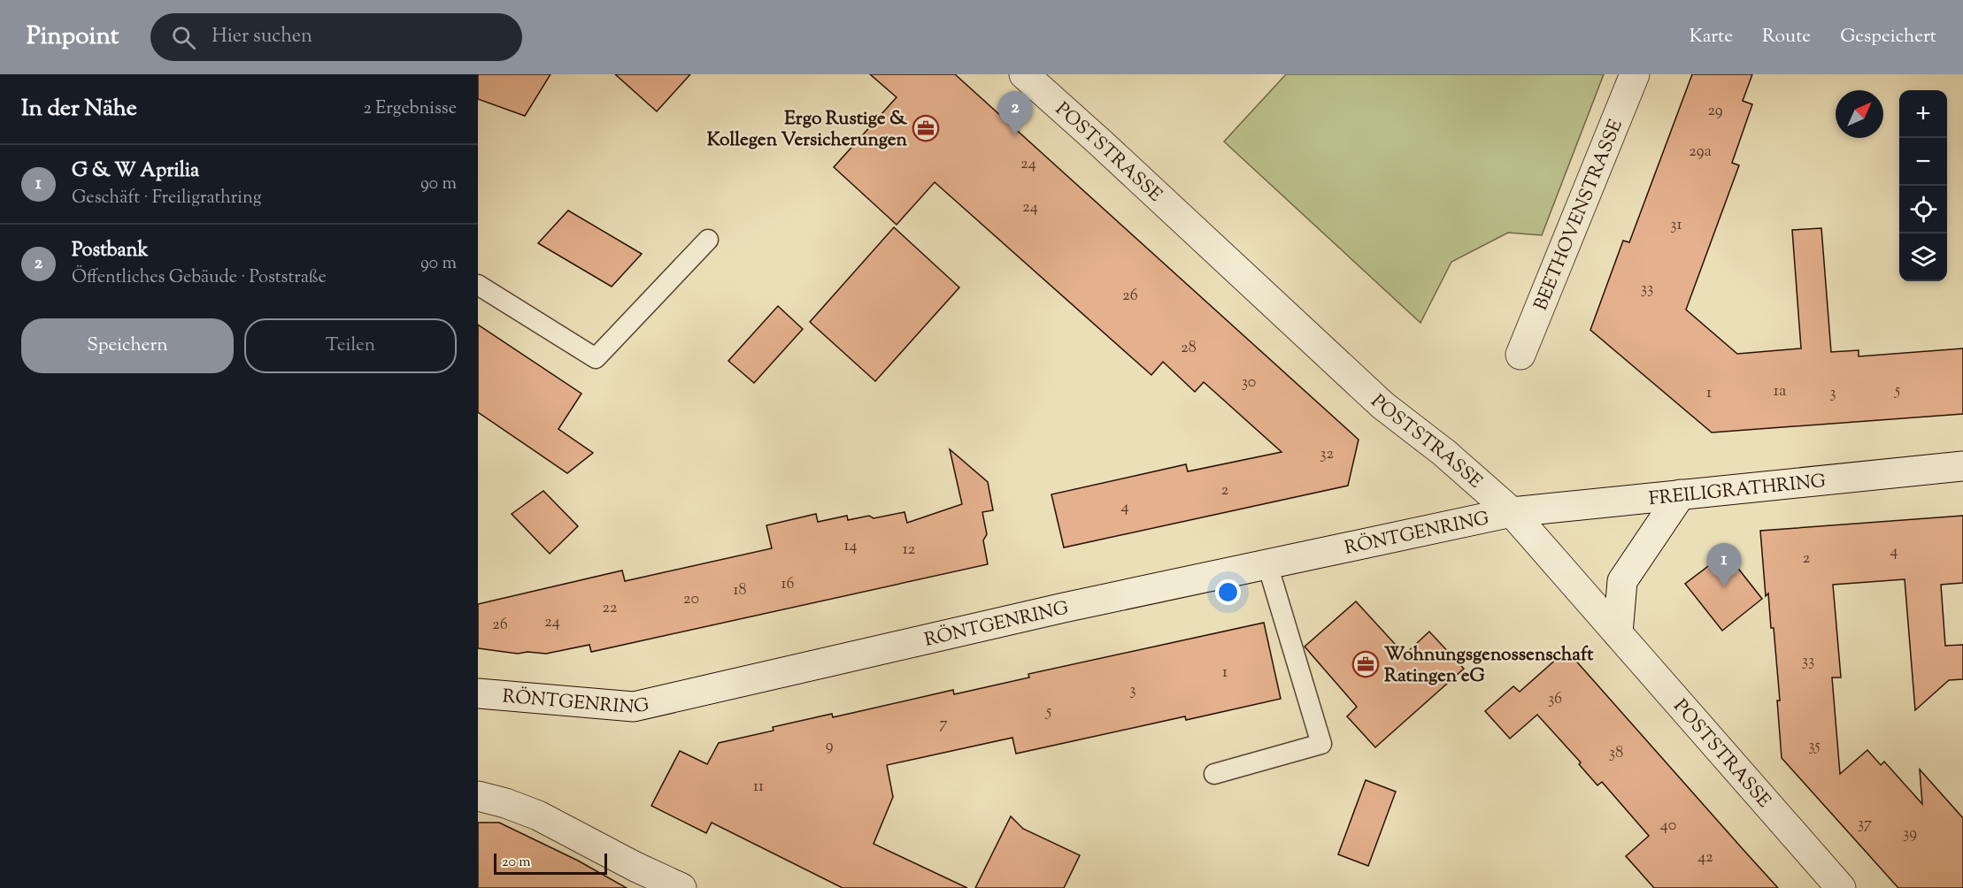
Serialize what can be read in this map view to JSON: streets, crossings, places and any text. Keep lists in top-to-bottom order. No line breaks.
{"streets":{"street":["POSTSTRASSE","BEETHOVENSTRASSE","FREILIGRATHRING","RÖNTGENRING"]},"crossings":[["POSTSTRASSE","FREILIGRATHRING"],["POSTSTRASSE","RÖNTGENRING"],["FREILIGRATHRING","RÖNTGENRING"]],"places":{"office":["Ergo Rustige & Kollegen Versicherungen","Wohnungsgenossenschaft Ratingen eG"]},"house_numbers":["29","29a","24","24","31","33","26","28","30","5","1a","1","3","32","2","4","14","12","4","2","16","18","20","22","24","26","33","1","3","36","5","7","9","35","38","11","37","40","39","42"],"scale_bar":"20 m","north":"top right","page":{"header":"Pinpoint","search":"Hier suchen","nav":["Karte","Route","Gespeichert"],"heading":["In der Nähe","2 Ergebnisse"],"map_buttons":["+","−"],"pins":["2","1"],"list":[{"mark":"1","name":"G & W Aprilia","note":"Geschäft · Freiligrathring","value":"90 m"},{"mark":"2","name":"Postbank","note":"Öffentliches Gebäude · Poststraße","value":"90 m"}],"buttons":["Speichern","Teilen"],"scale":"20 m"}}
